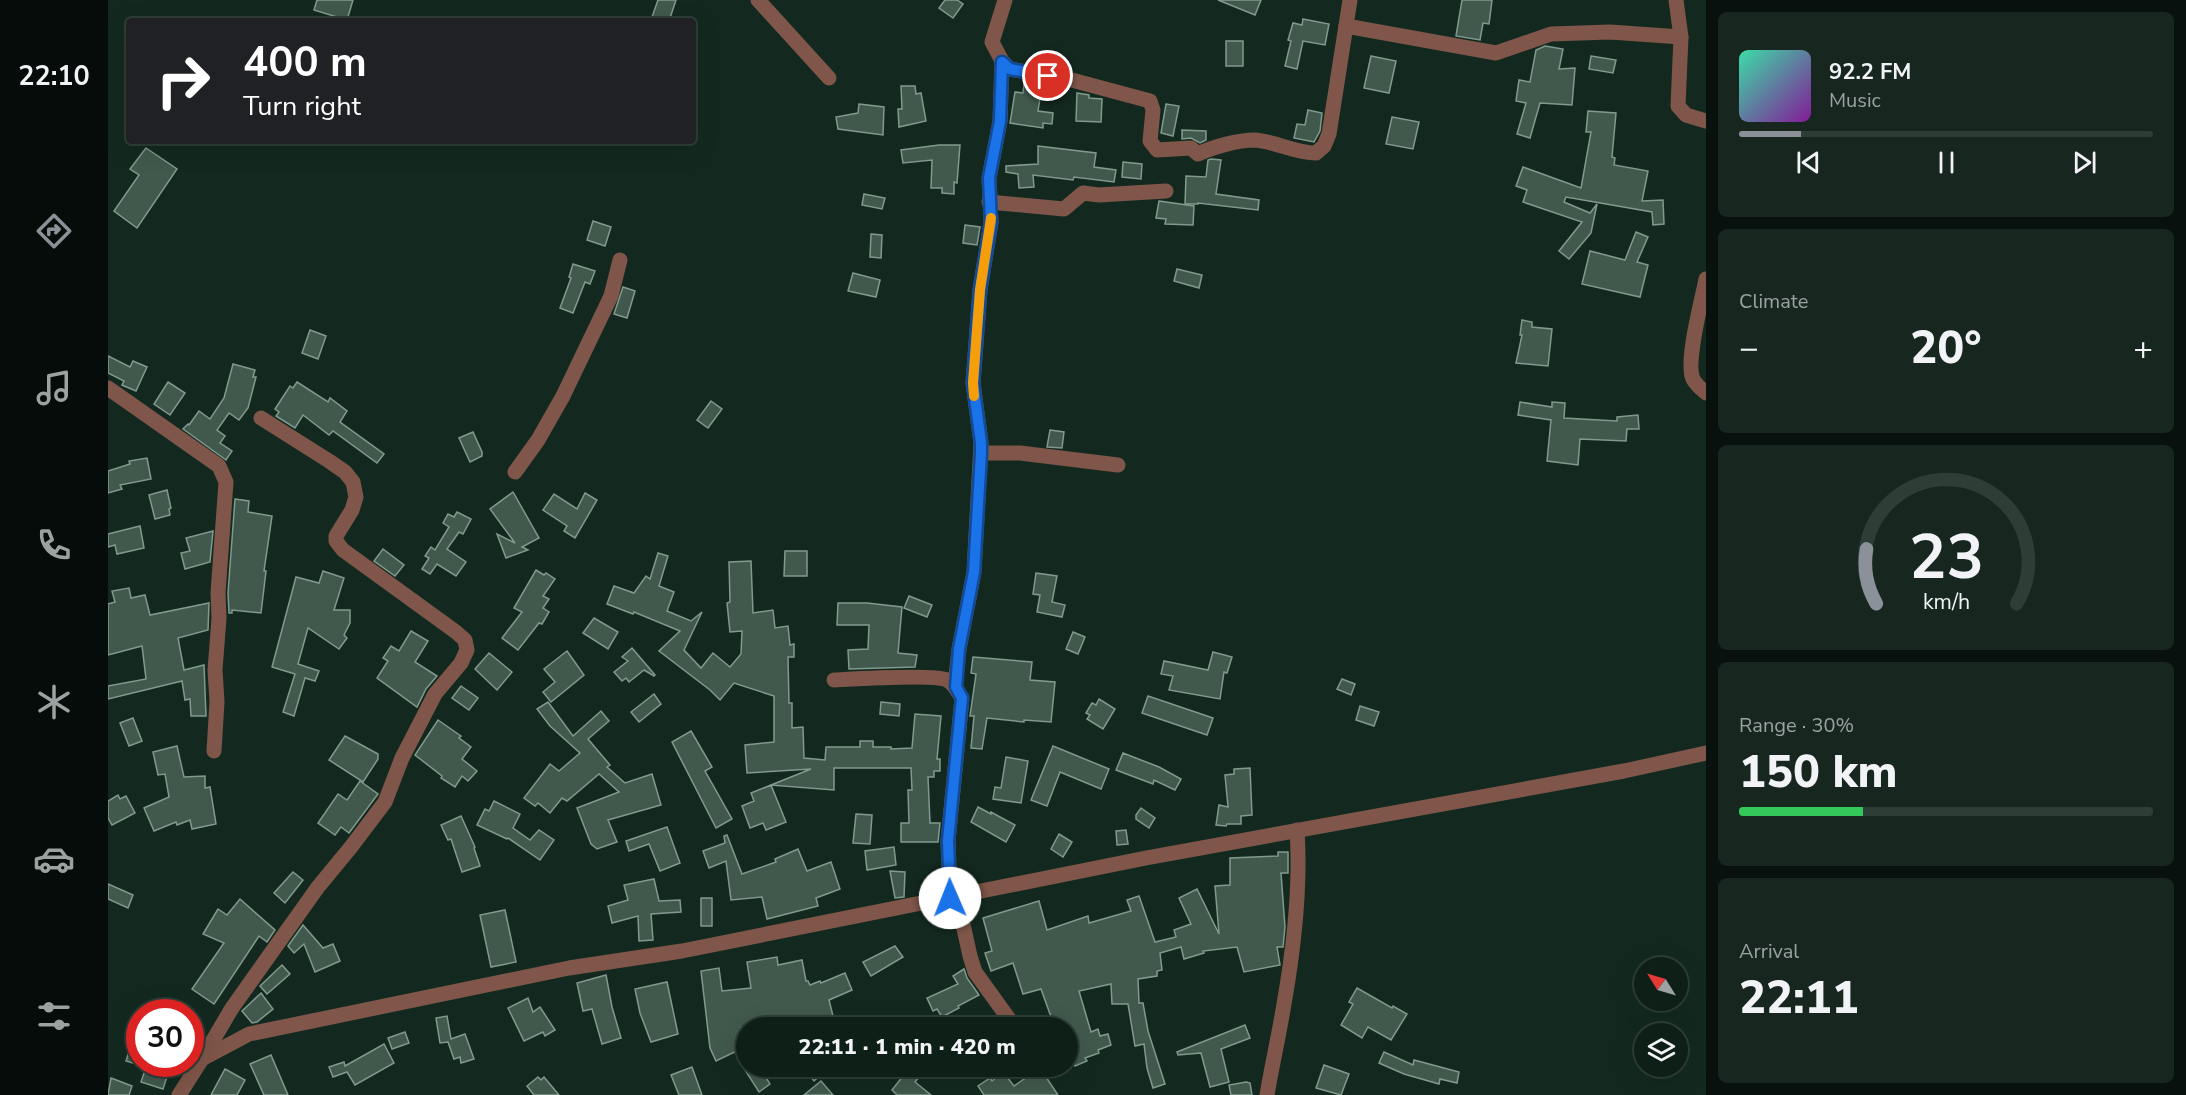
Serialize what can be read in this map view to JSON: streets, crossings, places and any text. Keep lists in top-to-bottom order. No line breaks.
{"north":"top left","page":{"tabs":"22:10","turn":["400 m","Turn right"],"song":["92.2 FM","Music"],"tile":["Climate",["Range · 30%","150 km"],["Arrival","22:11"]],"heat":["−","20°","+"],"limit":"30","trip":"22:11 · 1 min · 420 m","gauge":["23","km/h"]}}
